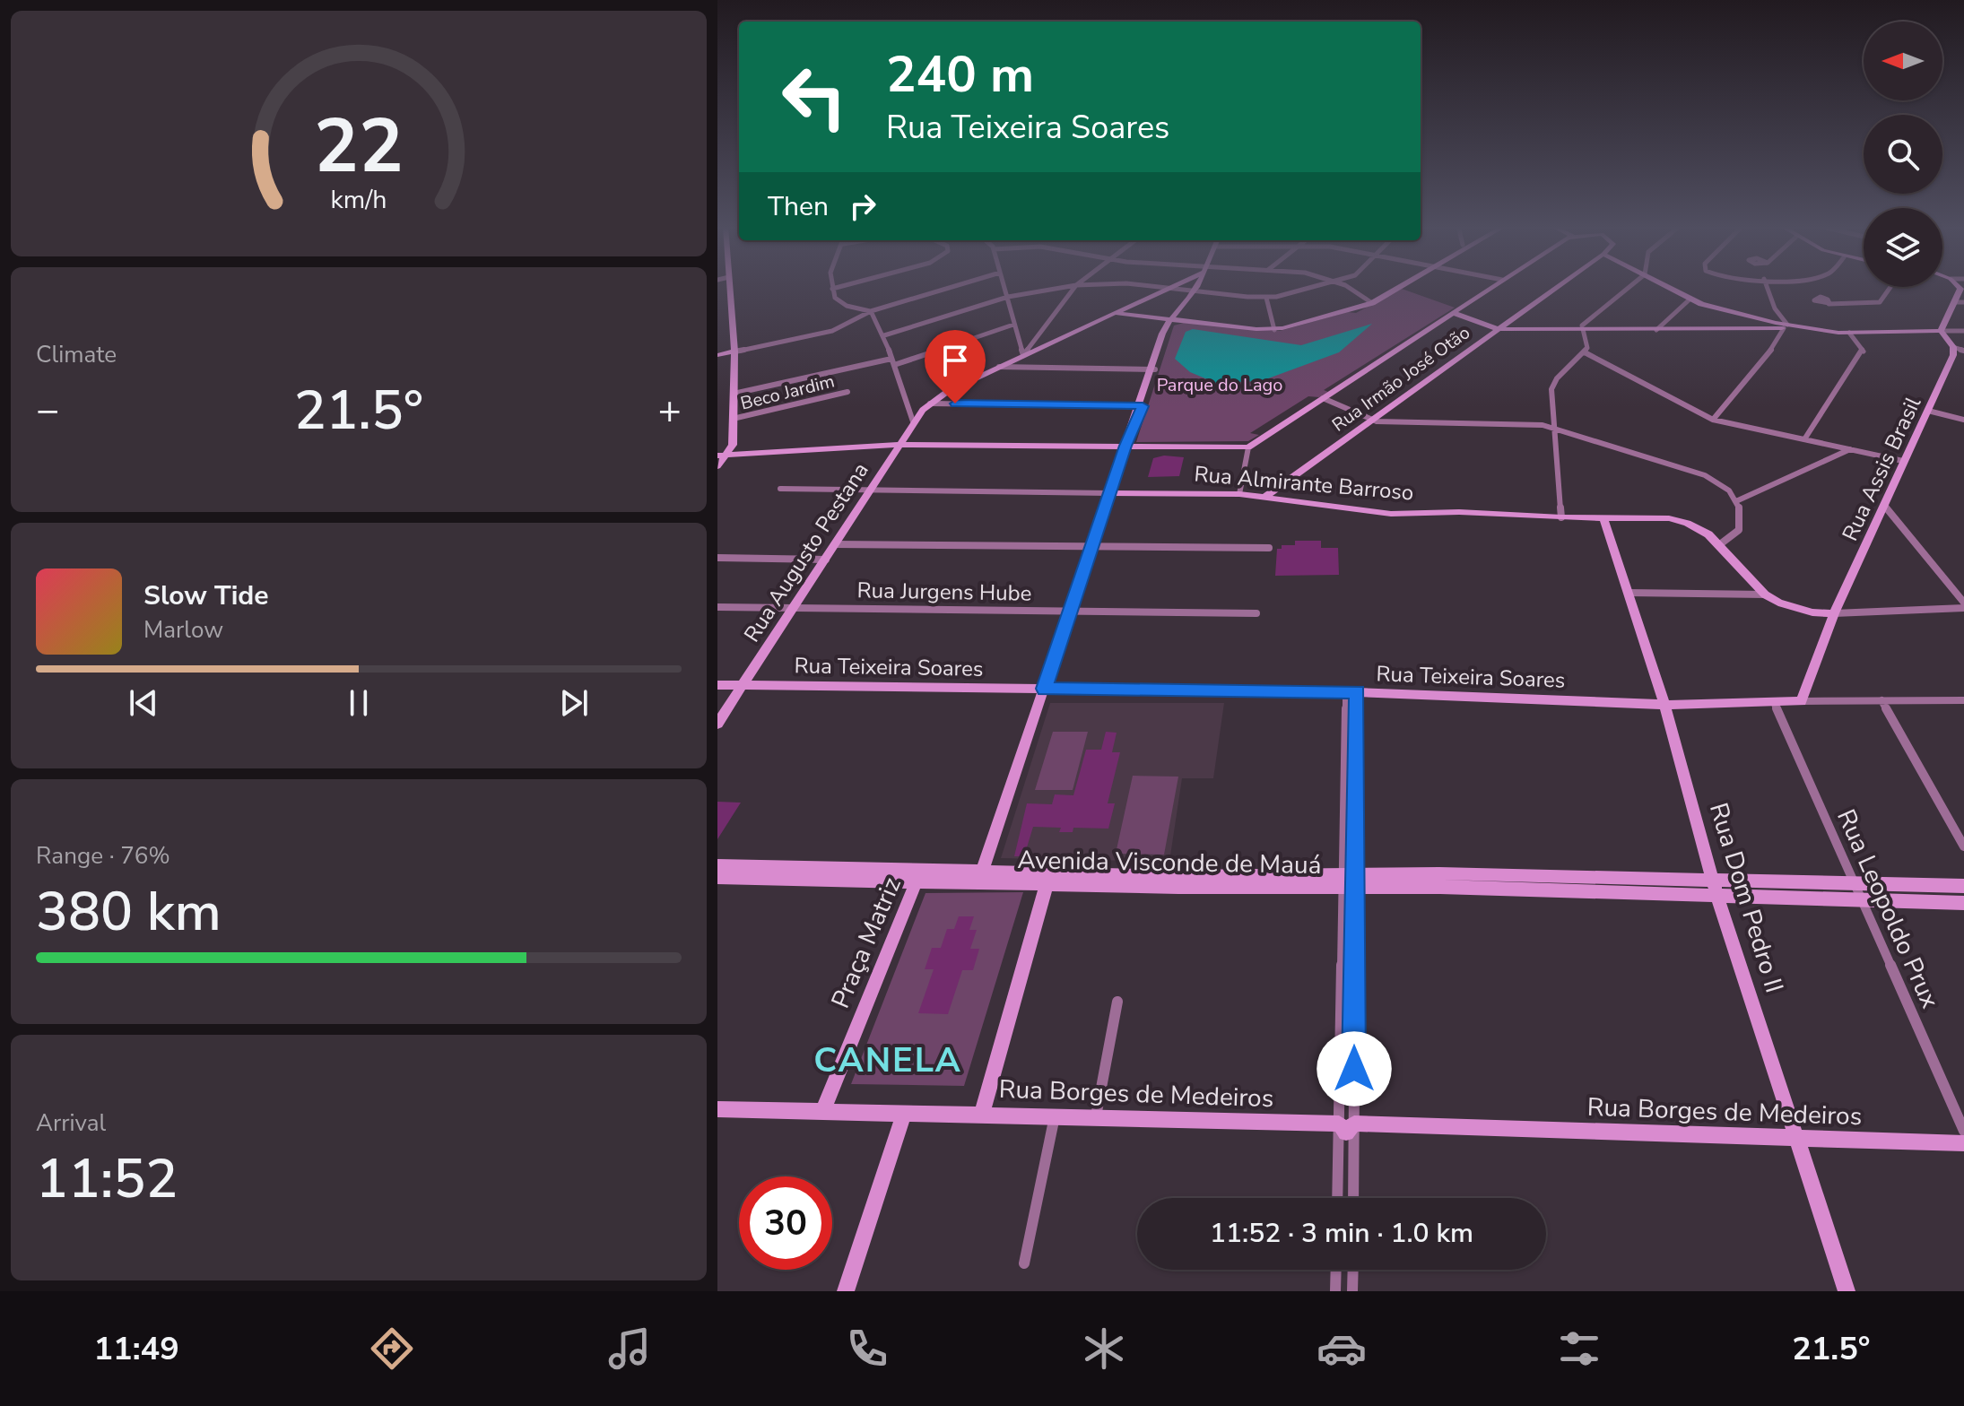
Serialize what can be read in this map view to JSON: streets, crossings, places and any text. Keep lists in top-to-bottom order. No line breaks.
{"streets":{"street":["Rua Irmão José Otão","Beco Jardim","Rua Assis Brasil","Rua Almirante Barroso","Rua Augusto Pestana","Rua Jurgens Hube","Rua Teixeira Soares","Avenida Visconde de Mauá","Rua Dom Pedro II","Rua Leopoldo Prux","Praça Matriz","Rua Borges de Medeiros"]},"crossings":[["Rua Irmão José Otão","Rua Almirante Barroso"],["Rua Assis Brasil","Rua Almirante Barroso"],["Rua Assis Brasil","Rua Teixeira Soares"],["Rua Almirante Barroso","Rua Augusto Pestana"],["Rua Almirante Barroso","Rua Dom Pedro II"],["Rua Augusto Pestana","Rua Jurgens Hube"],["Rua Augusto Pestana","Rua Teixeira Soares"],["Rua Teixeira Soares","Rua Dom Pedro II"],["Rua Teixeira Soares","Rua Leopoldo Prux"],["Avenida Visconde de Mauá","Rua Dom Pedro II"],["Avenida Visconde de Mauá","Rua Leopoldo Prux"],["Avenida Visconde de Mauá","Praça Matriz"],["Rua Dom Pedro II","Rua Borges de Medeiros"],["Praça Matriz","Rua Borges de Medeiros"]],"districts":["CANELA"],"parks":["Parque do Lago"],"north":"left","page":{"turn":["240 m","Rua Teixeira Soares"],"then":"Then","tile":["Climate",["Range · 76%","380 km"],["Arrival","11:52"]],"heat":["−","21.5°","+"],"song":["Slow Tide","Marlow"],"limit":"30","trip":"11:52 · 3 min · 1.0 km","tabs":["11:49","21.5°"],"gauge":["22","km/h"]}}
